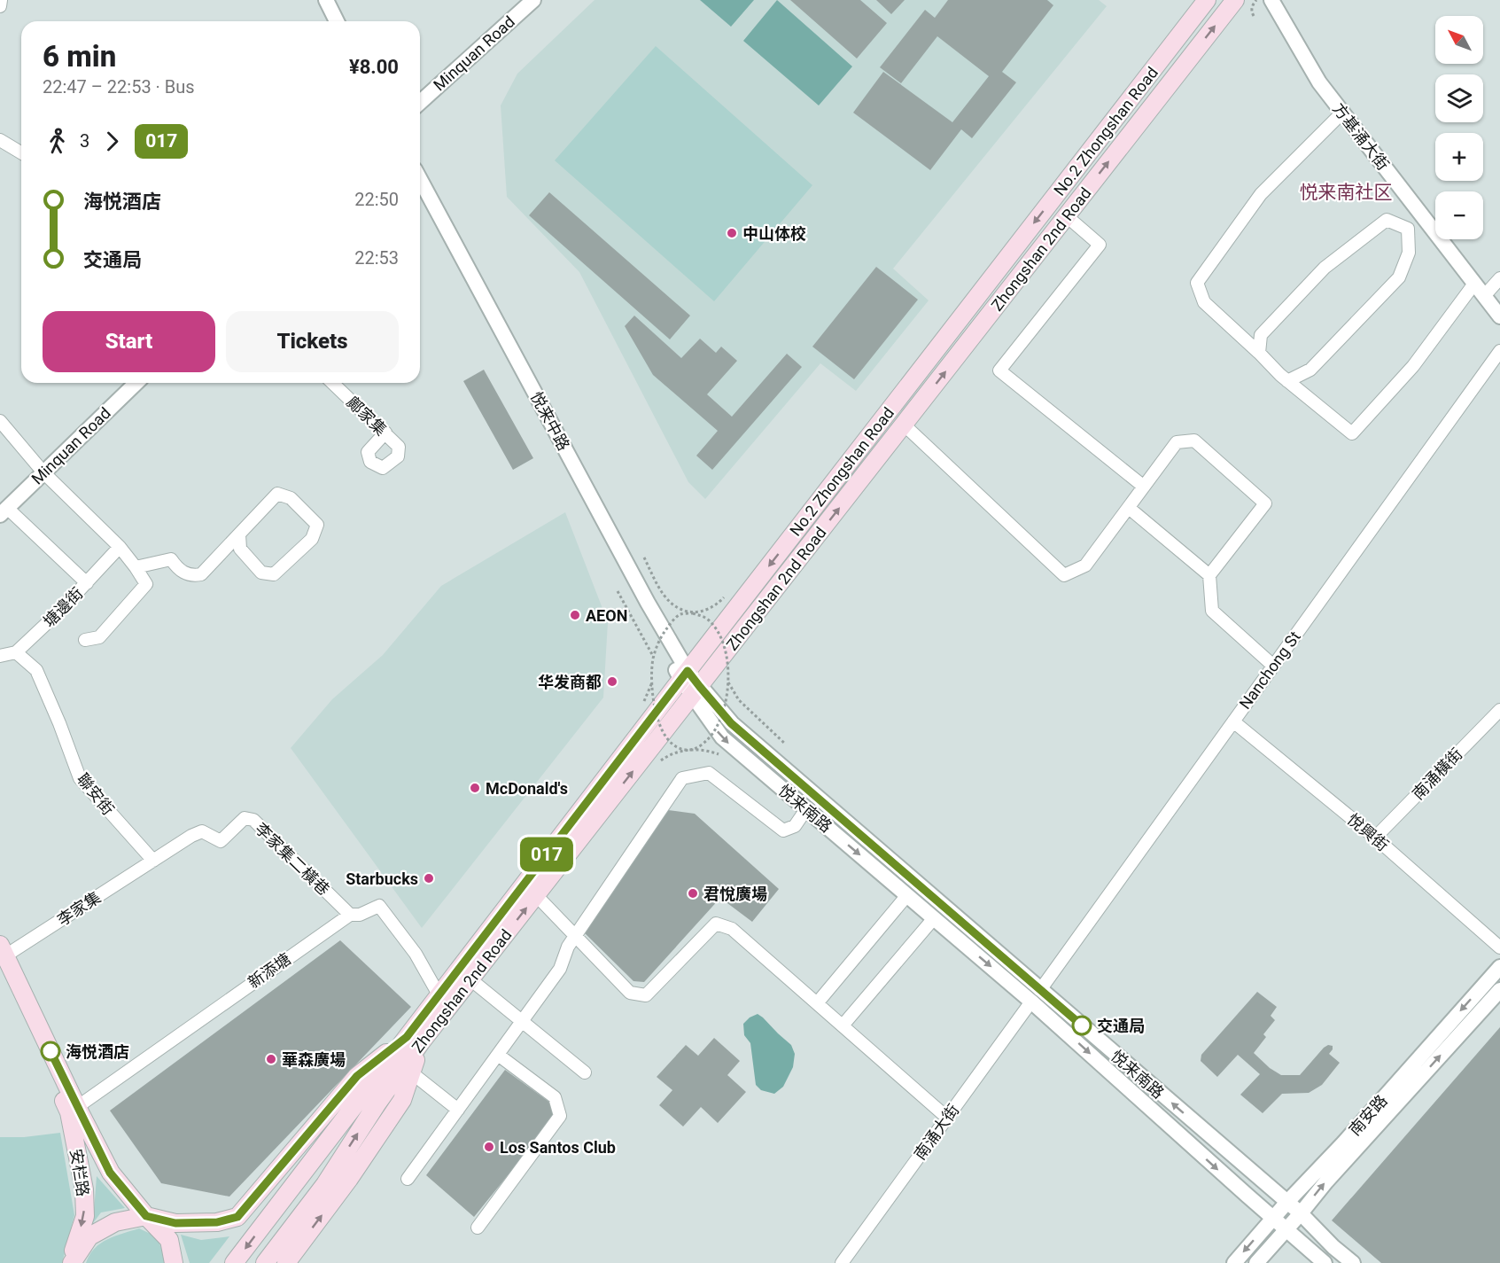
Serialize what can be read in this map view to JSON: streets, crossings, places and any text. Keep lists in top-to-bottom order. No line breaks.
{"streets":{"main road":["No.2 Zhongshan Road","Zhongshan 2nd Road","安栏路"],"street":["Minquan Road","方基涌大街","鄺家集","悦来中路","塘邊街","Nanchong St","南涌橫街","聯安街","悦来南路","悅興街","李家集二橫巷","李家集","新添塘","南安路","南涌大街"]},"crossings":[["No.2 Zhongshan Road","Zhongshan 2nd Road"],["No.2 Zhongshan Road","悦来中路"],["No.2 Zhongshan Road","悦来南路"],["No.2 Zhongshan Road","新添塘"],["Zhongshan 2nd Road","悦来南路"],["悦来中路","悦来南路"],["塘邊街","聯安街"],["Nanchong St","悦来南路"],["Nanchong St","悅興街"],["Nanchong St","南涌大街"],["南涌橫街","悅興街"],["聯安街","李家集二橫巷"],["聯安街","李家集"],["悦来南路","南安路"],["悦来南路","南涌大街"],["李家集二橫巷","李家集"],["李家集二橫巷","新添塘"],["李家集","安栏路"],["新添塘","安栏路"]],"one_way":["No.2 Zhongshan Road","Zhongshan 2nd Road"],"districts":["悦来南社区"],"places":["中山体校","AEON","华发商都","McDonald's","Starbucks","君悅廣場","交通局","海悦酒店","華森廣場","Los Santos Club"],"lines":["bus line 017"],"north":"top left","page":{"on_map":"017","map_buttons":["+","−"],"heading":["6 min","22:47 – 22:53 · Bus","¥8.00"],"legs":["3","017"],"list":[{"name":"海悦酒店","value":"22:50"},{"name":"交通局","value":"22:53"}],"buttons":["Start","Tickets"]}}
